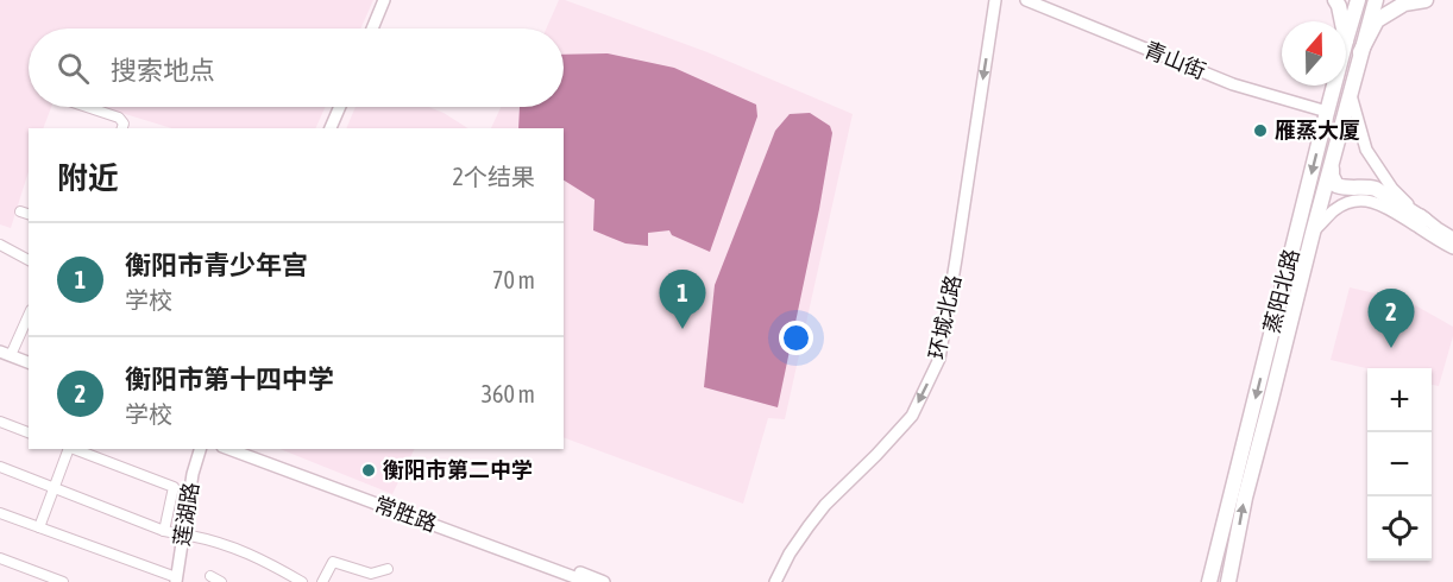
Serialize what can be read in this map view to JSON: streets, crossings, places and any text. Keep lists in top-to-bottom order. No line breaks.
{"streets":{"main road":["蒸阳北路"],"street":["青山街","环城北路","莲湖路","常胜路"]},"crossings":[["青山街","蒸阳北路"]],"one_way":["环城北路"],"places":["雁蒸大厦","衡阳市第二中学"],"north":"top","page":{"search":"搜索地点","heading":["附近","2个结果"],"list":[{"mark":"1","name":"衡阳市青少年宫","note":"学校","value":"70 m"},{"mark":"2","name":"衡阳市第十四中学","note":"学校","value":"360 m"}],"pins":["1","2"],"map_buttons":["+","−"]}}
